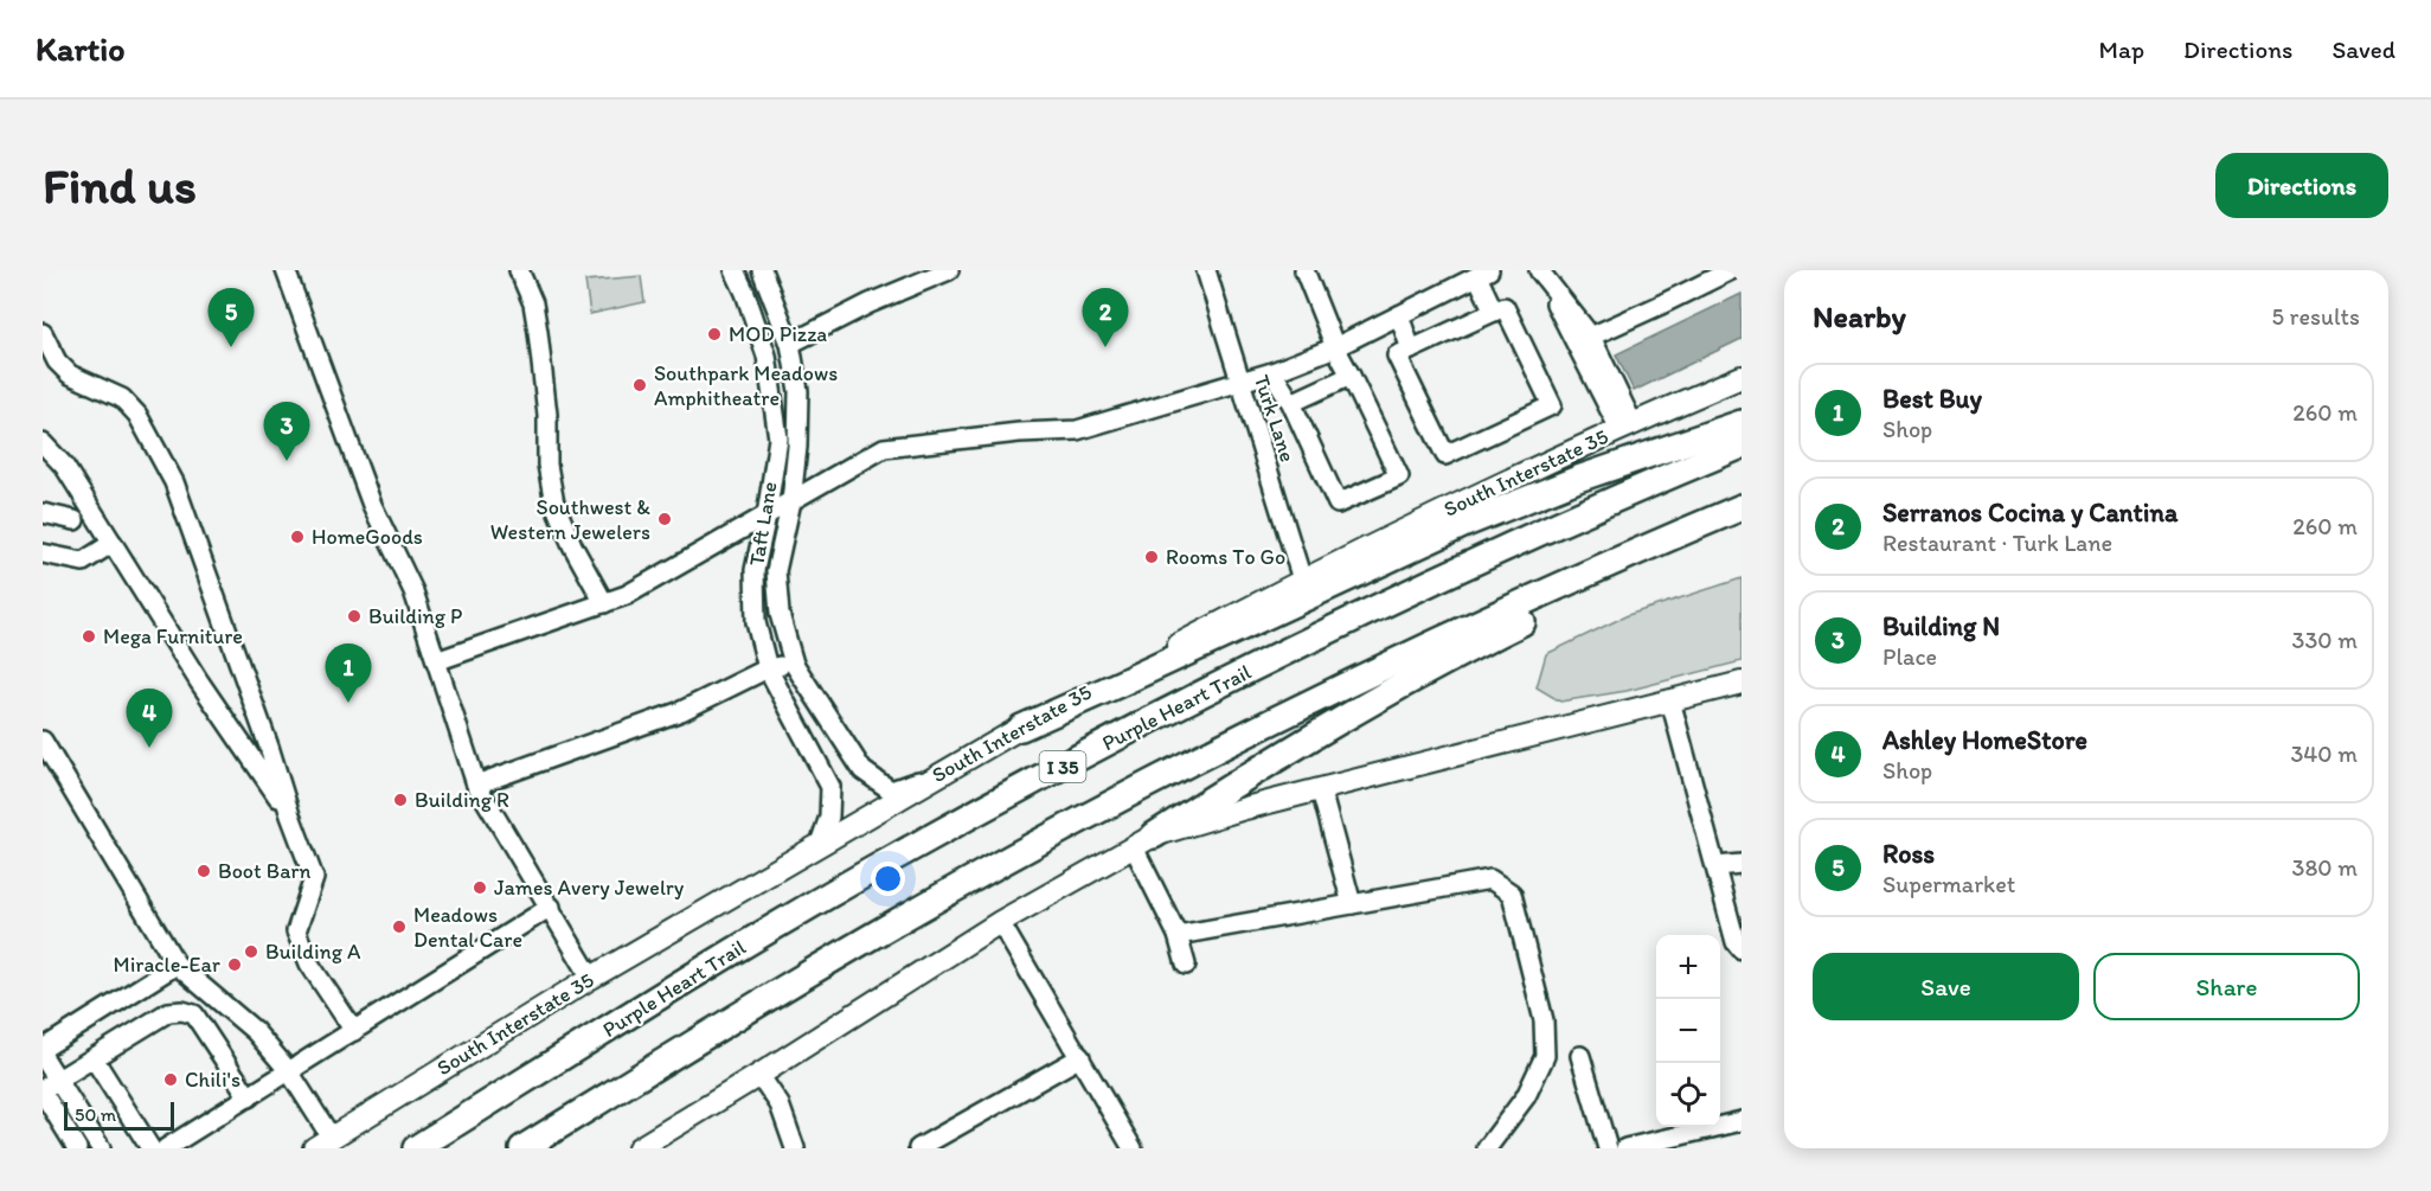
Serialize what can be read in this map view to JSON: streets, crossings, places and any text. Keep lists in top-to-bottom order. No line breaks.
{"streets":{"highway":["Purple Heart Trail","I 35"],"main road":["South Interstate 35"],"street":["Turk Lane","Taft Lane"]},"crossings":[["Turk Lane","South Interstate 35"],["South Interstate 35","Taft Lane"]],"places":["MOD Pizza","Southpark Meadows Amphitheatre","Southwest & Western Jewelers","HomeGoods","Rooms To Go","Building P","Mega Furniture","Building R","Boot Barn","James Avery Jewelry","Meadows Dental Care","Building A","Miracle-Ear","Chili's"],"scale_bar":"50 m","page":{"header":"Kartio","nav":["Map","Directions","Saved"],"buttons":["Directions",["Save","Share"]],"title":"Find us","heading":["Nearby","5 results"],"pins":["2","5","3","1","4"],"list":[{"mark":"1","name":"Best Buy","note":"Shop","value":"260 m"},{"mark":"2","name":"Serranos Cocina y Cantina","note":"Restaurant · Turk Lane","value":"260 m"},{"mark":"3","name":"Building N","note":"Place","value":"330 m"},{"mark":"4","name":"Ashley HomeStore","note":"Shop","value":"340 m"},{"mark":"5","name":"Ross","note":"Supermarket","value":"380 m"}],"map_buttons":["+","−"],"scale":"50 m"}}
